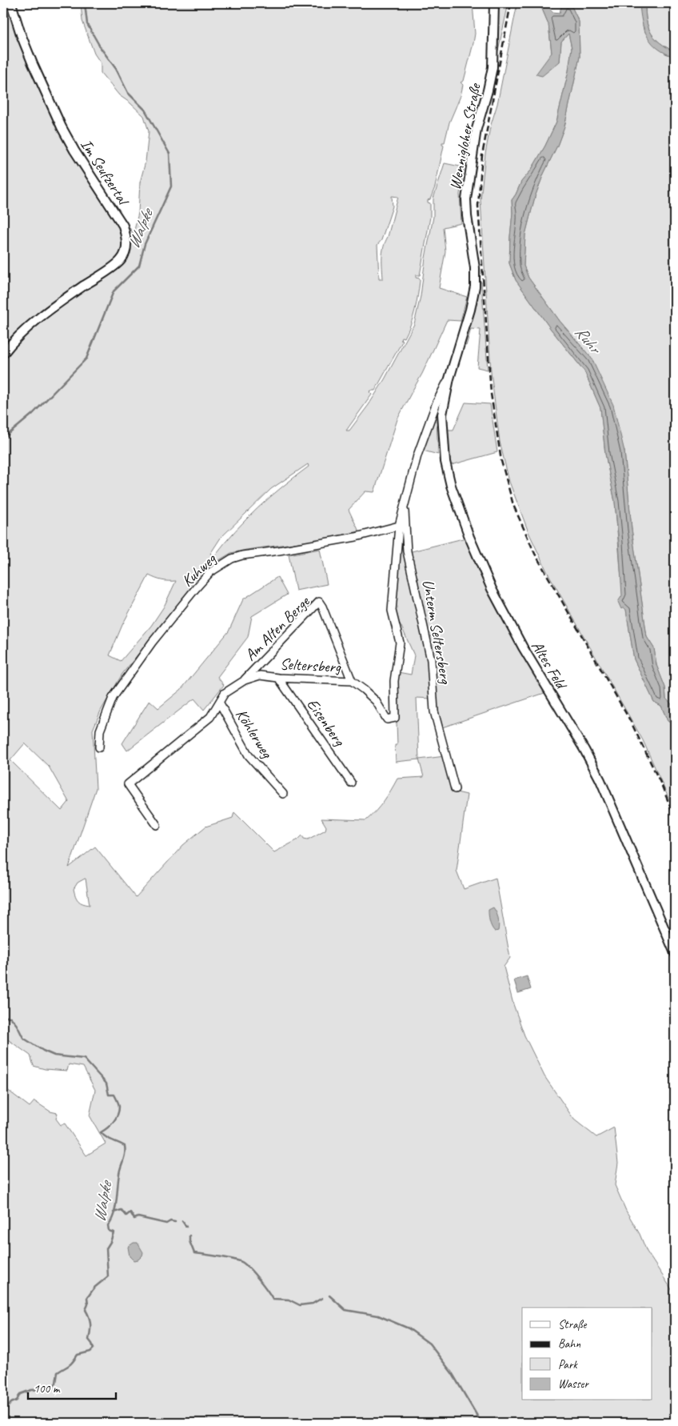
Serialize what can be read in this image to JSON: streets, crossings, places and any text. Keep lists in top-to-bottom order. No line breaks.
{"streets":{"main road":["Wennigloher Straße","Im Seufzertal","Altes Feld"],"street":["Kuhweg","Am Alten Berge","Unterm Seltersberg","Seltersberg","Eisenberg","Köhlerweg"]},"crossings":[["Wennigloher Straße","Kuhweg"],["Wennigloher Straße","Unterm Seltersberg"],["Wennigloher Straße","Altes Feld"],["Wennigloher Straße","Seltersberg"],["Kuhweg","Seltersberg"],["Am Alten Berge","Seltersberg"],["Seltersberg","Eisenberg"],["Seltersberg","Köhlerweg"]],"water":["Walpke","Ruhr"],"legend":["Straße","Bahn","Park","Wasser"],"scale_bar":"100 m"}
